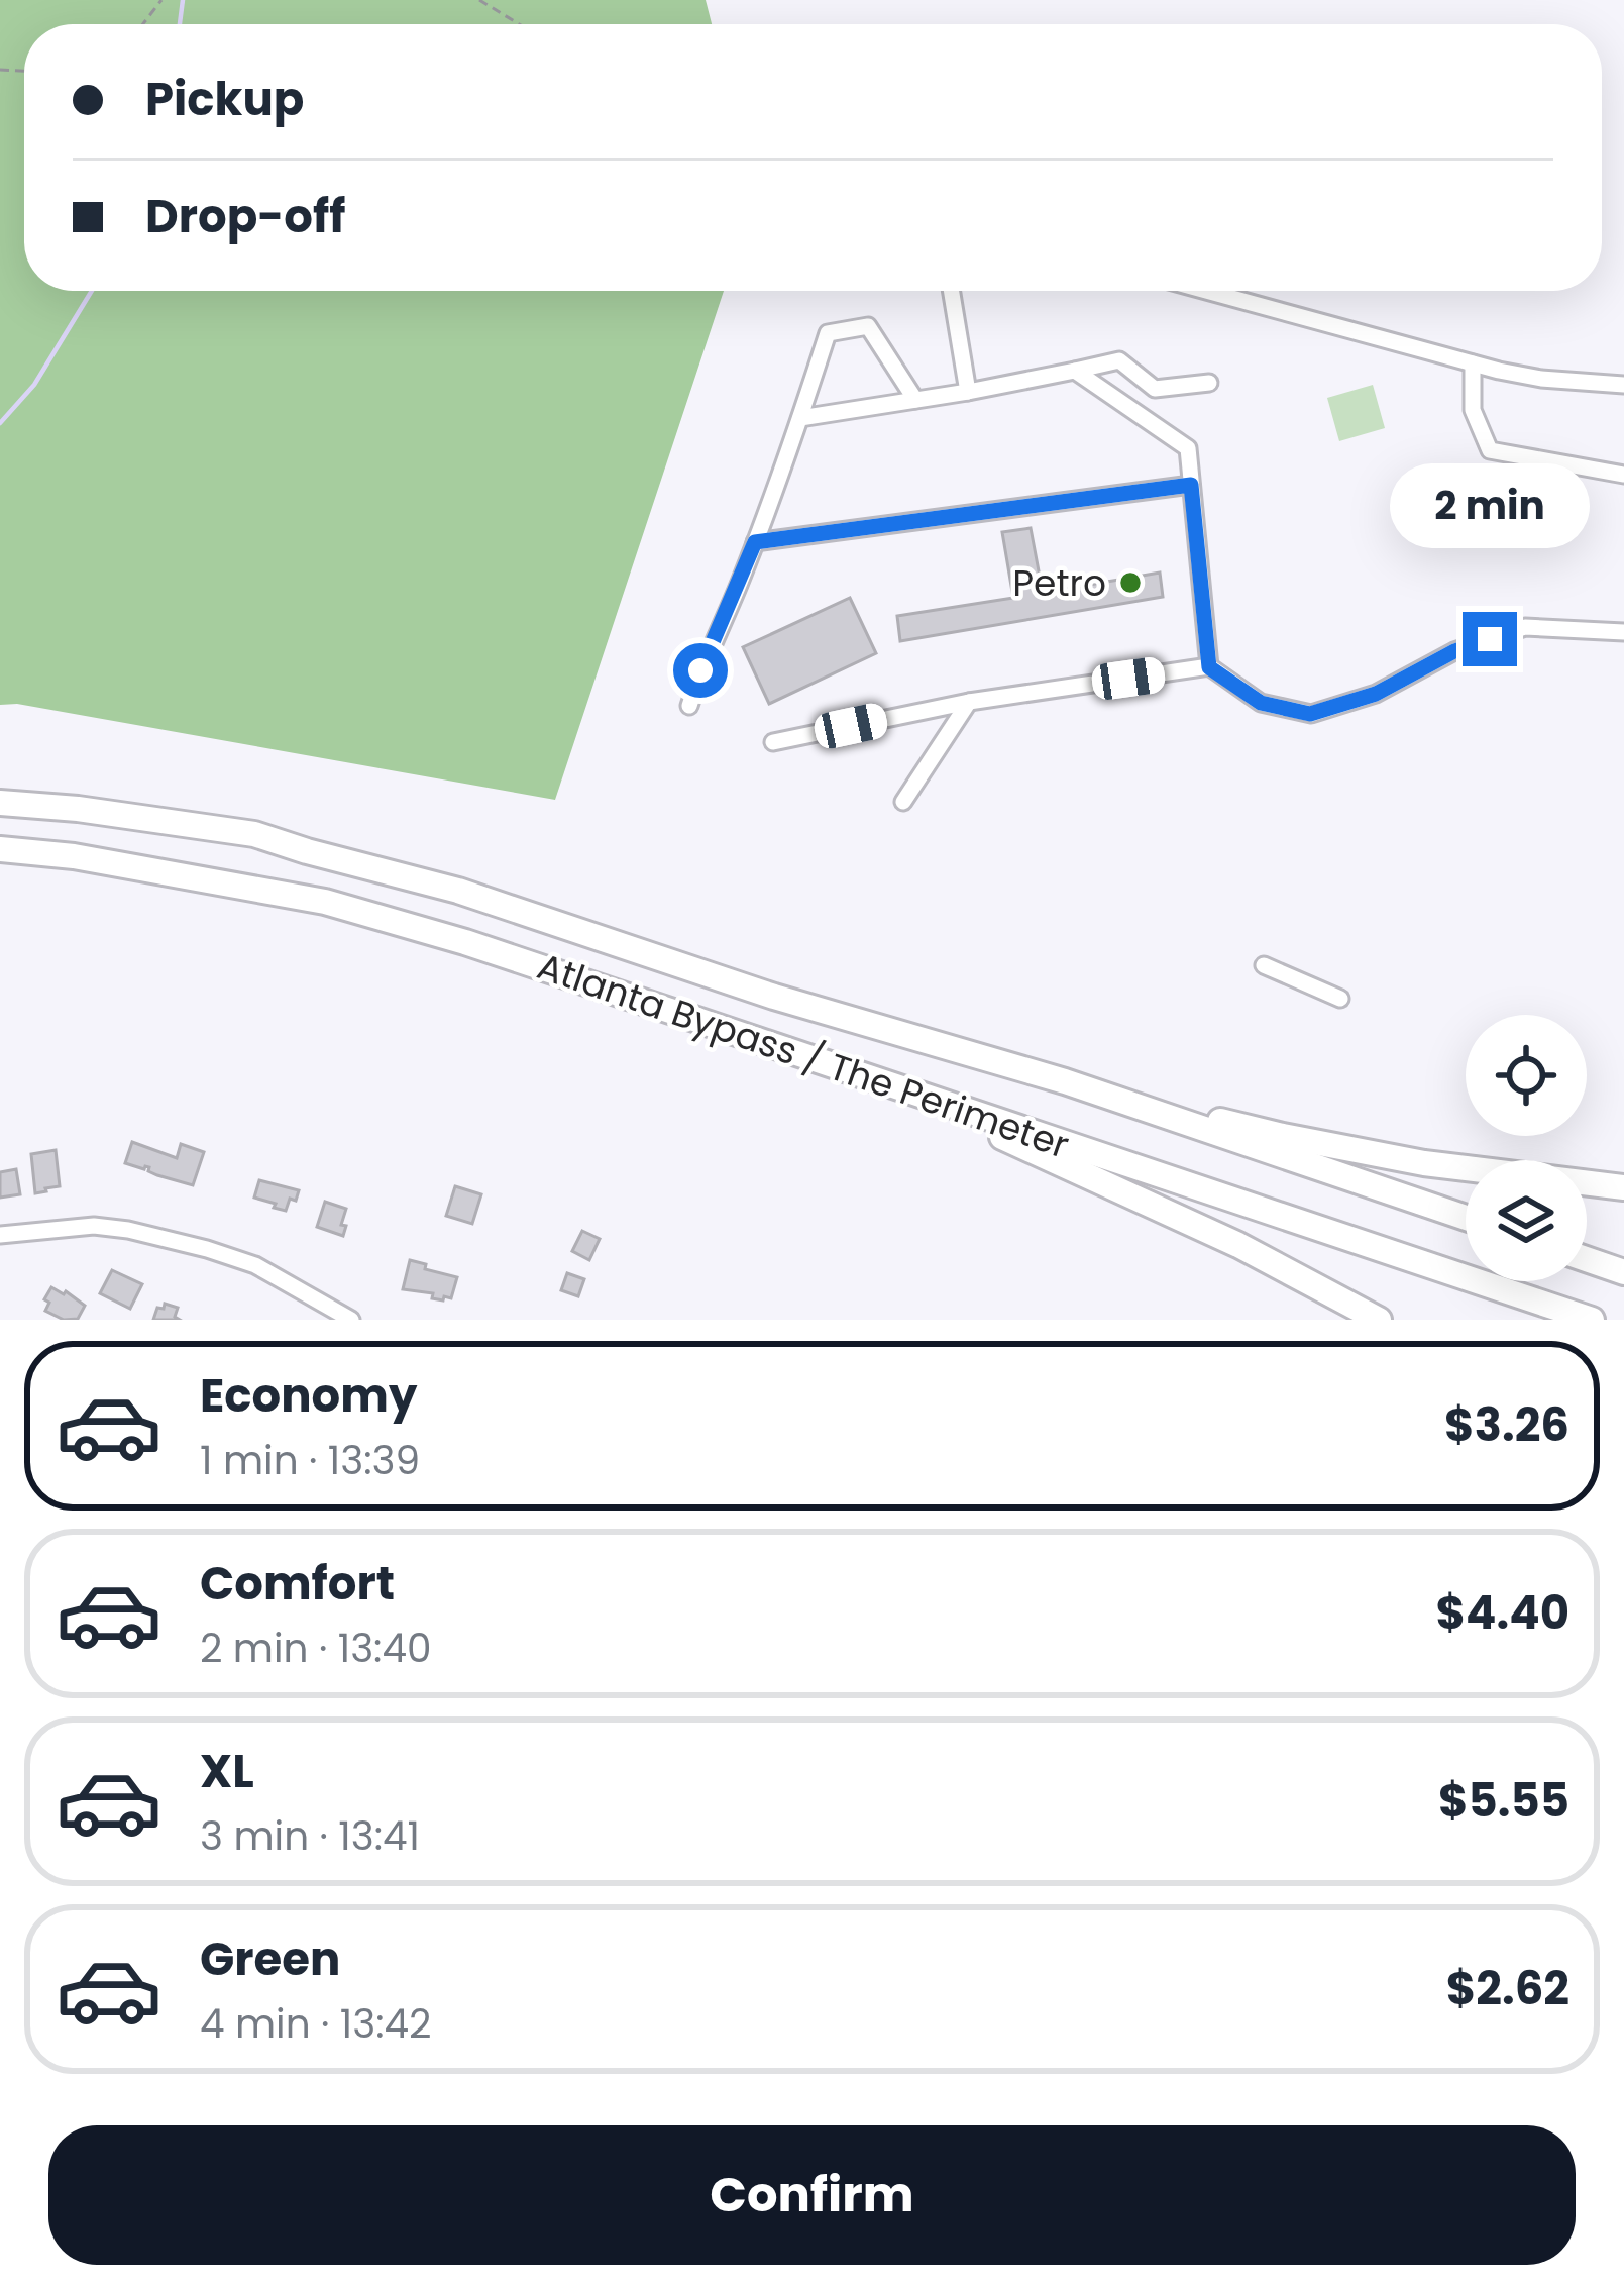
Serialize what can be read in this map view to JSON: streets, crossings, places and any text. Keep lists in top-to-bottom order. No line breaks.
{"streets":{"highway":["Atlanta Bypass / The Perimeter"]},"places":["Petro"],"page":{"banner":["Pickup","Drop-off"],"bubble":"2 min","list":[{"name":"Economy","note":"1 min · 13:39","value":"$3.26"},{"name":"Comfort","note":"2 min · 13:40","value":"$4.40"},{"name":"XL","note":"3 min · 13:41","value":"$5.55"},{"name":"Green","note":"4 min · 13:42","value":"$2.62"}],"buttons":"Confirm"}}
